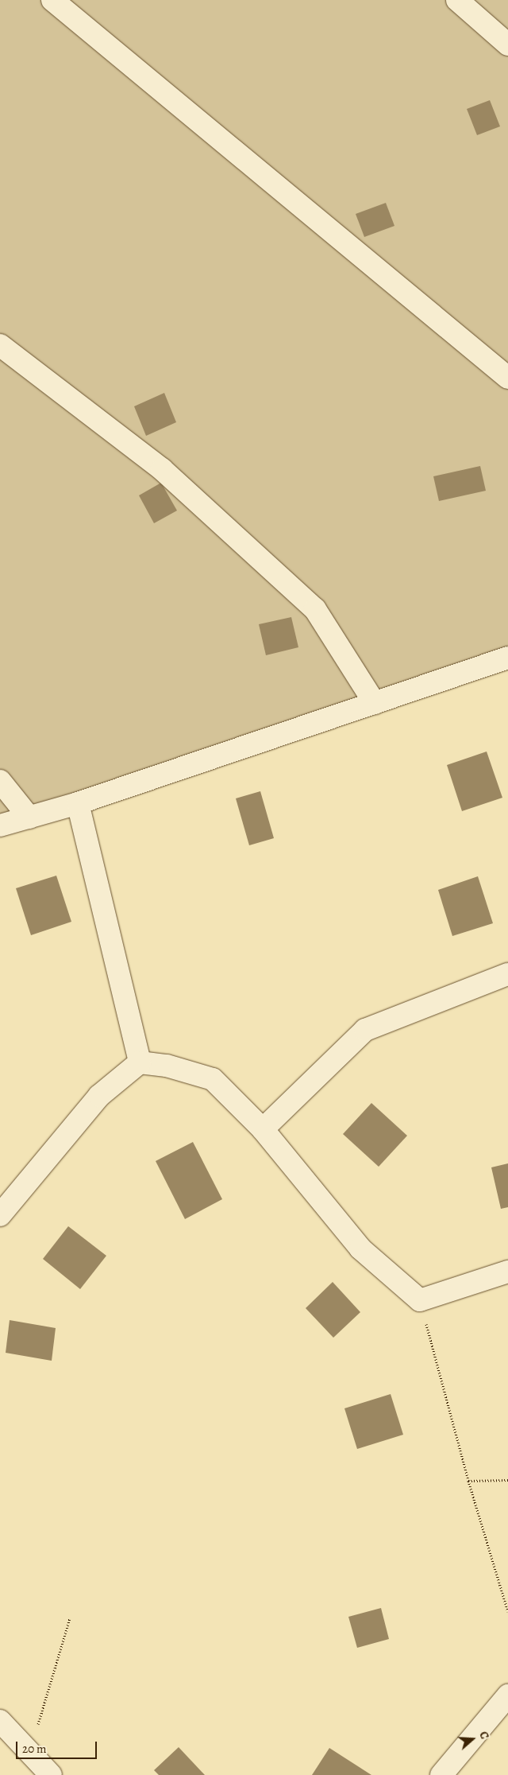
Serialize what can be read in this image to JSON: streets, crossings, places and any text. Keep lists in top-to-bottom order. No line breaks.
{"scale_bar":"20 m","north":"right"}
